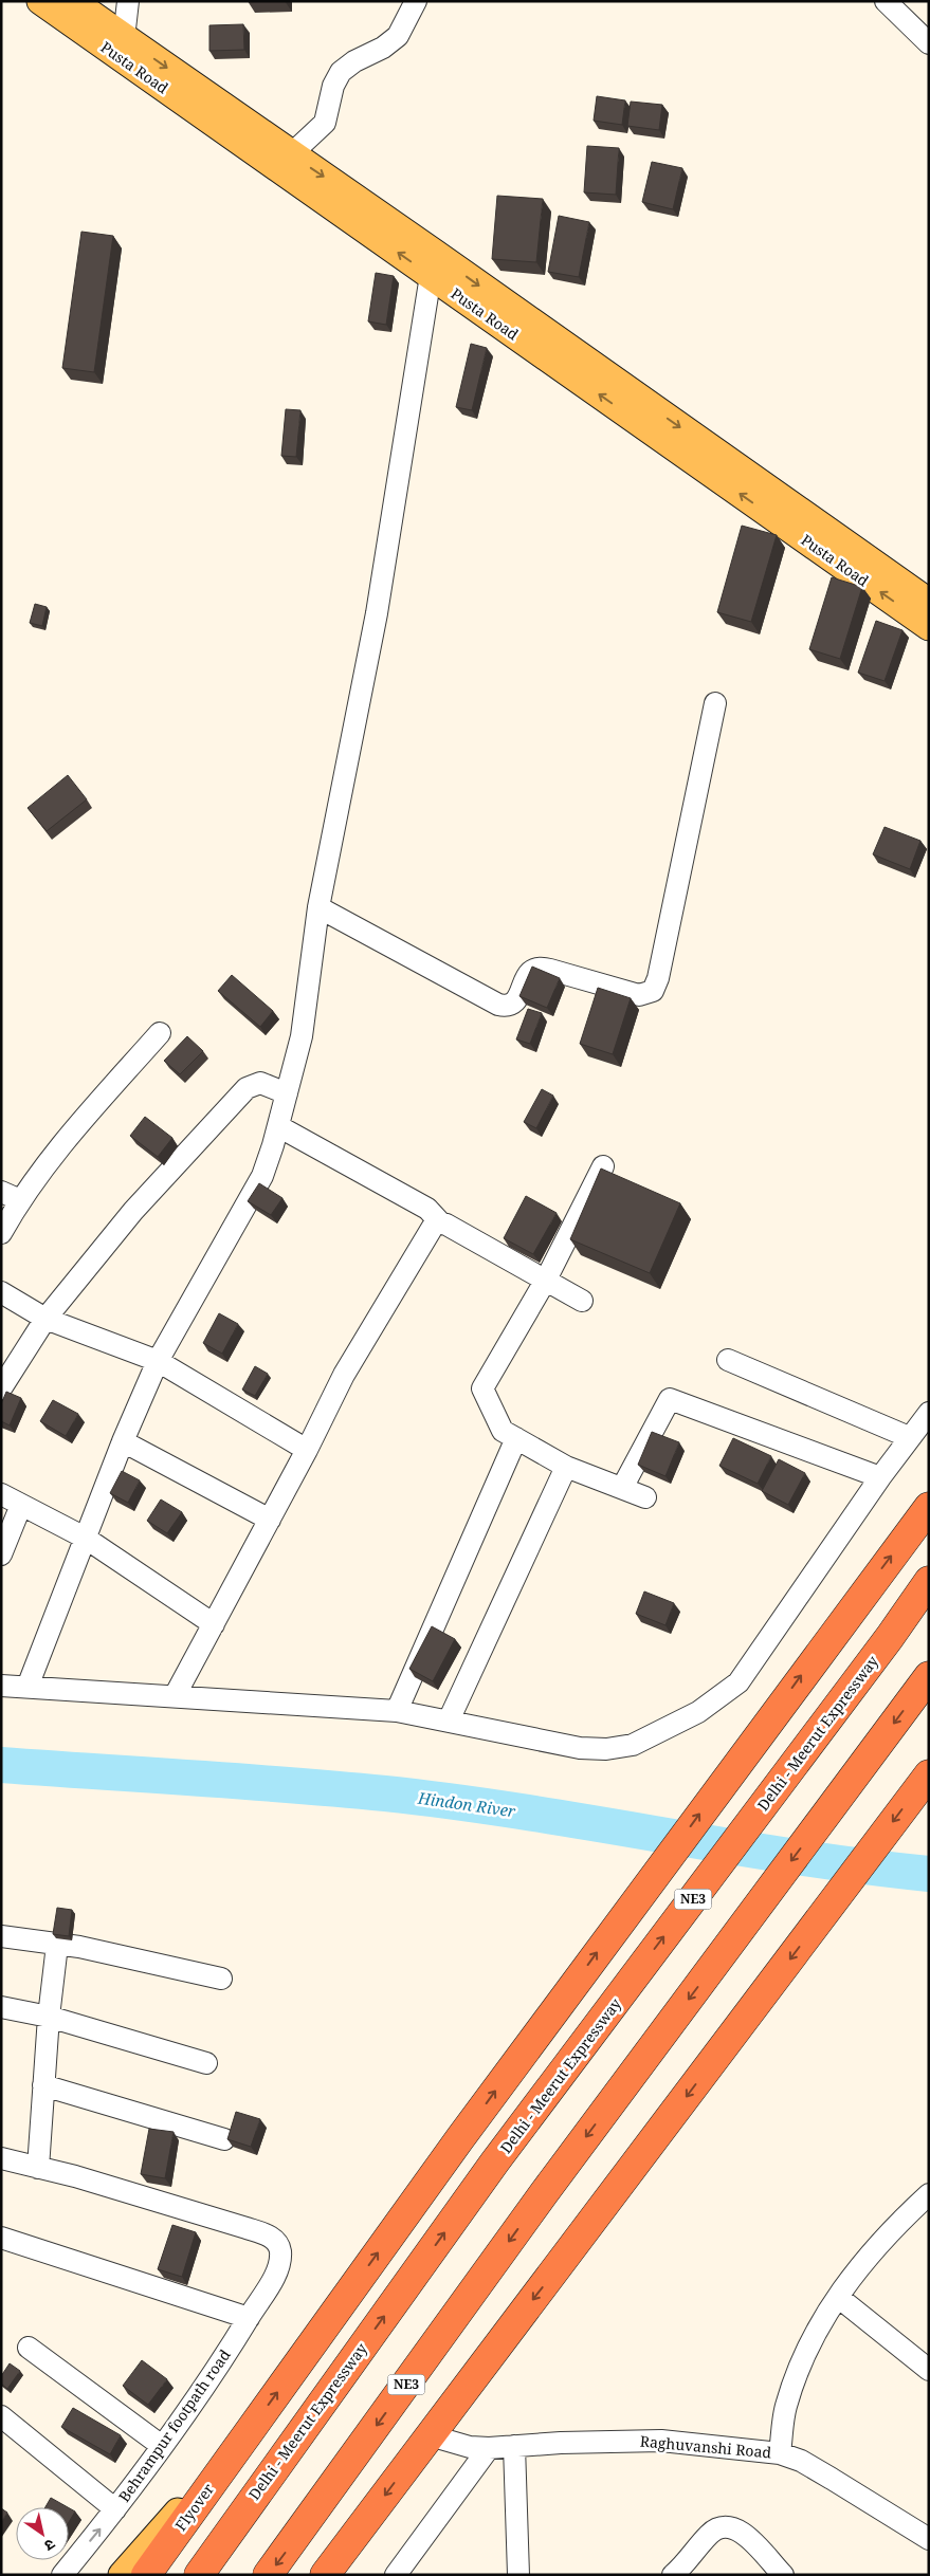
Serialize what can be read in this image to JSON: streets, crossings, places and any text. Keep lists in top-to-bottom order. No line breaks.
{"streets":{"highway":["Delhi - Meerut Expressway","NE3","Flyover"],"main road":["Pusta Road"],"street":["Behrampur footpath road","Raghuvanshi Road"]},"water":["Hindon River"],"north":"bottom right"}
